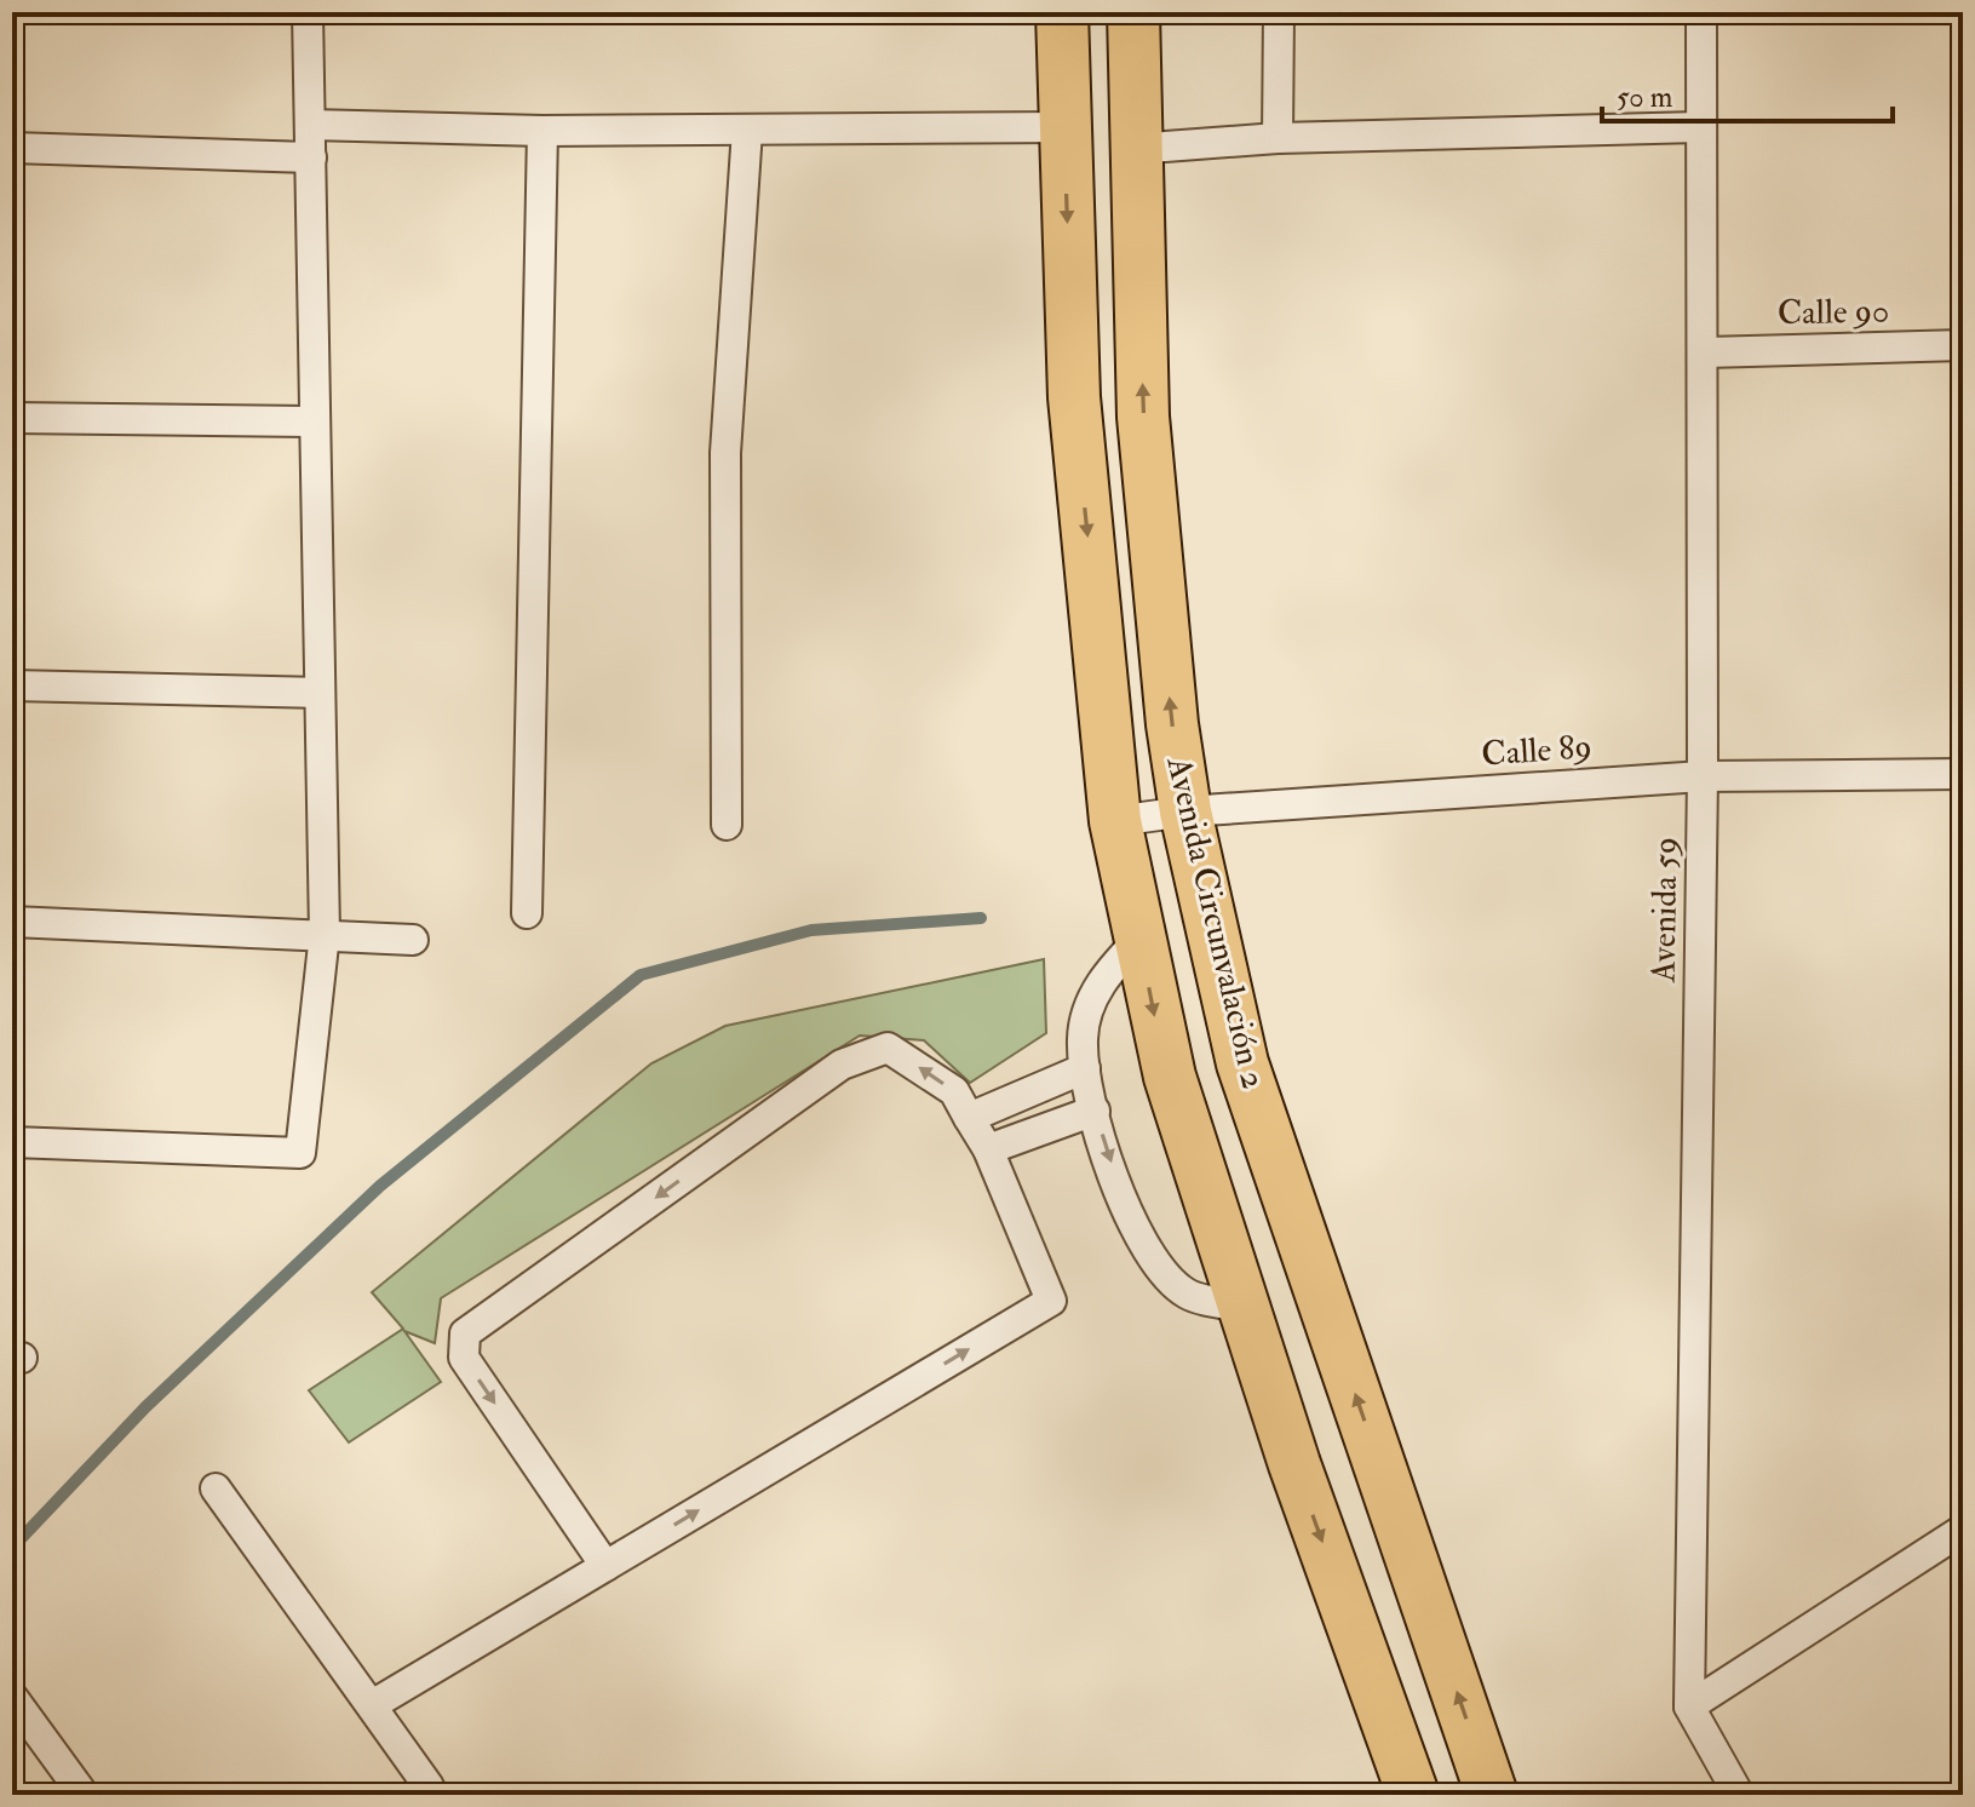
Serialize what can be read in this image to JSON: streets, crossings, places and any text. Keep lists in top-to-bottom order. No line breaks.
{"streets":{"highway":["Avenida Circunvalación 2"],"street":["Calle 90","Calle 89","Avenida 59"]},"crossings":[["Calle 90","Avenida 59"],["Calle 89","Avenida 59"],["Calle 89","Avenida Circunvalación 2"]],"scale_bar":"50 m"}
